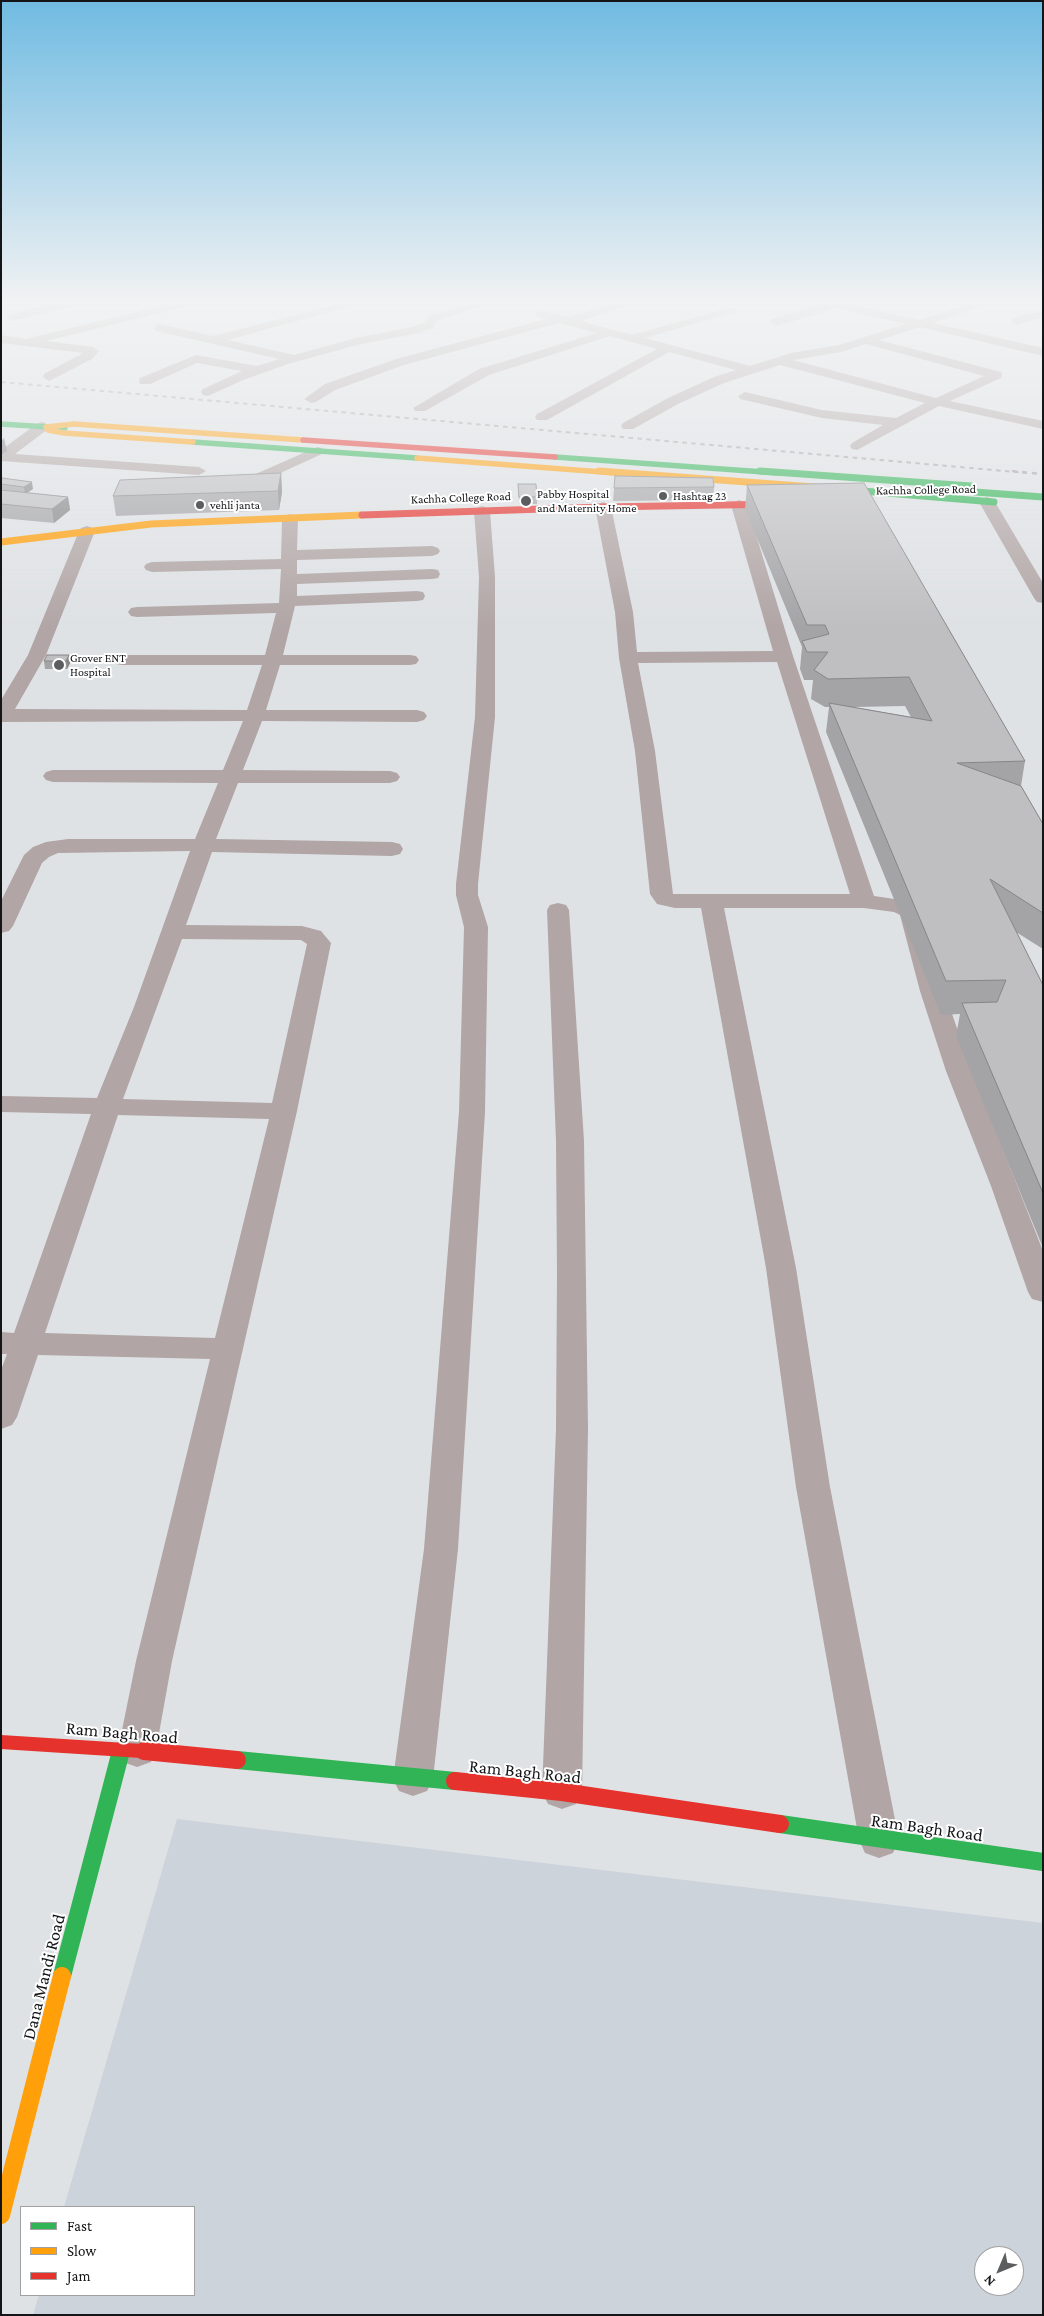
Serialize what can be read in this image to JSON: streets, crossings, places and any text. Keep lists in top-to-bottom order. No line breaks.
{"streets":{"street":["Kachha College Road","Ram Bagh Road","Dana Mandi Road"]},"crossings":[["Ram Bagh Road","Dana Mandi Road"]],"places":["Hashtag 23","Pabby Hospital and Maternity Home","vehli janta","Grover ENT Hospital"],"legend":["Fast","Slow","Jam"],"north":"bottom left"}
